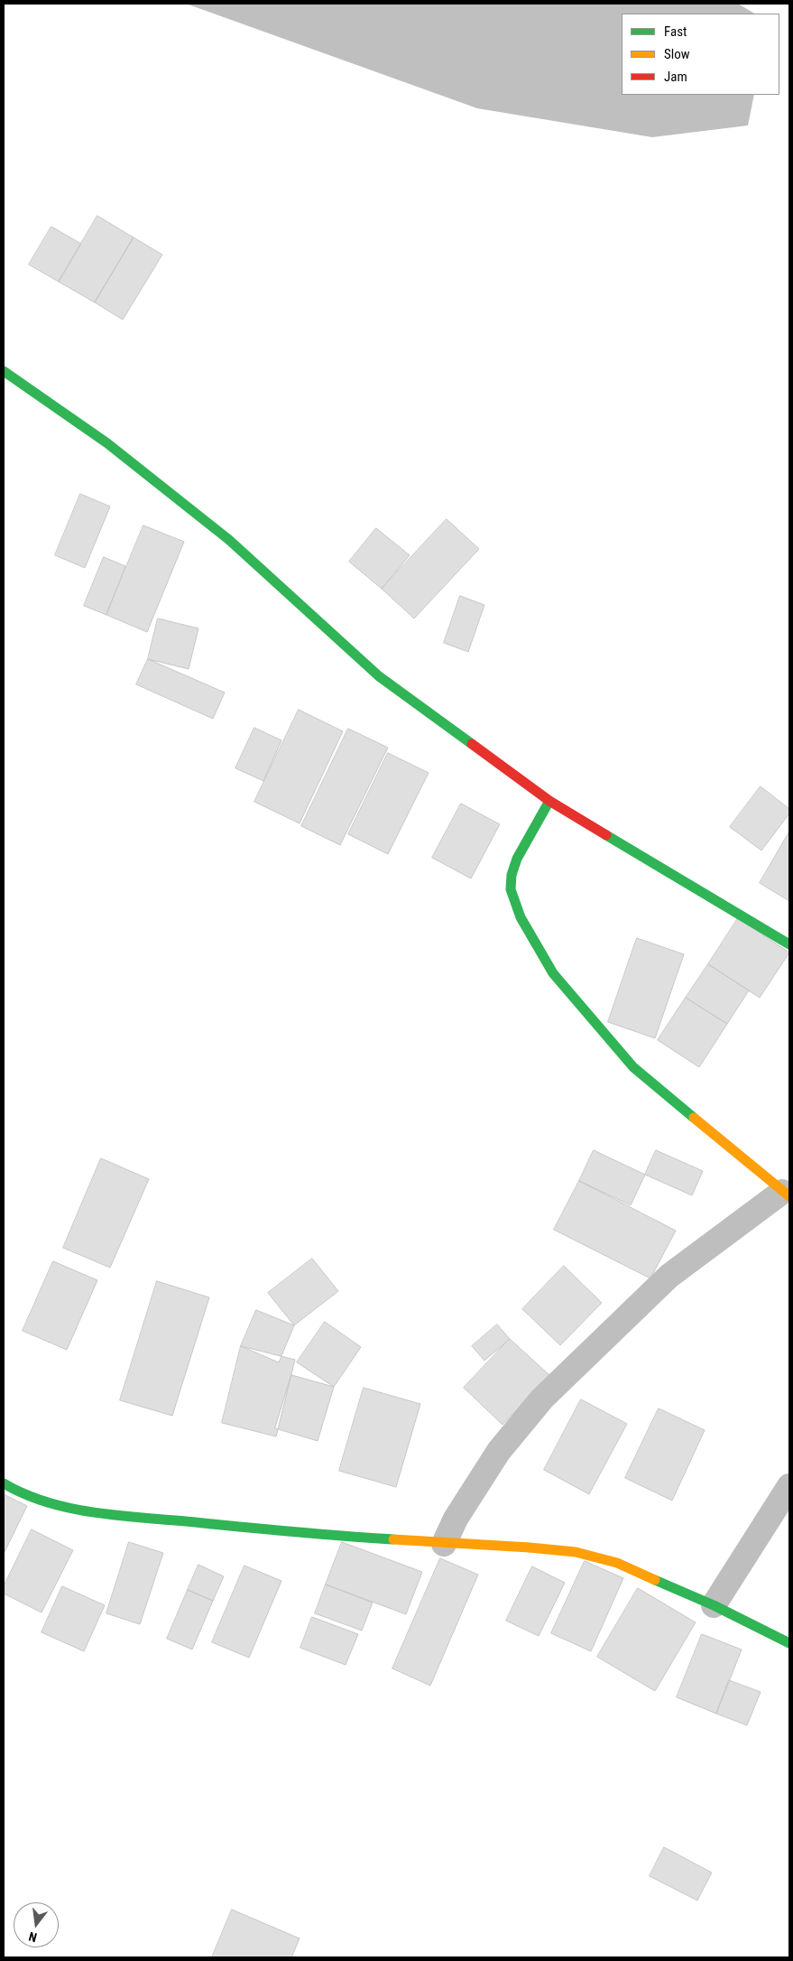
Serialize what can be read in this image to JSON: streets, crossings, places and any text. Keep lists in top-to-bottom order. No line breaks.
{"legend":["Fast","Slow","Jam"],"north":"bottom"}
